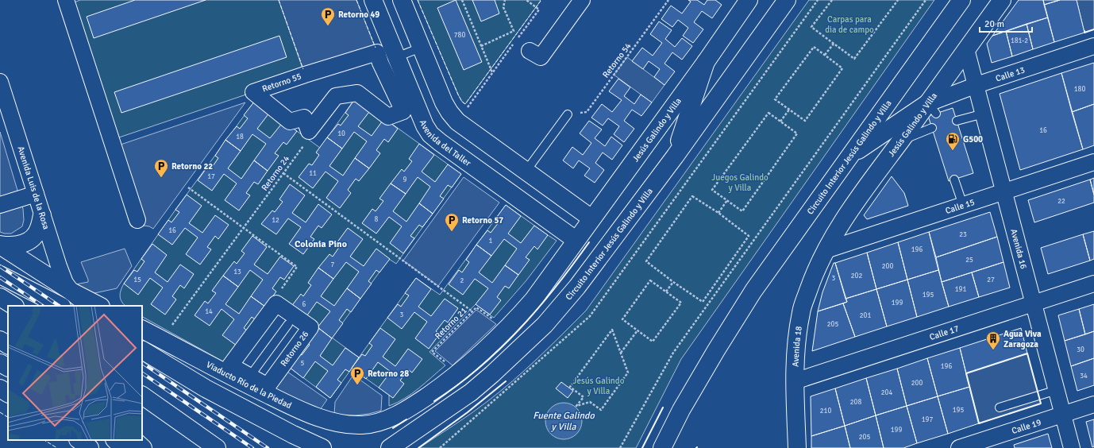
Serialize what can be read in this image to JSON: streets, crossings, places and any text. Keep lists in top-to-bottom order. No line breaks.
{"streets":{"main road":["Jesús Galindo y Villa","Avenida del Taller","Circuito Interior Jesús Galindo y Villa","Avenida 18","Viaducto Río de la Piedad"],"street":["Calle 13","Retorno 55","Avenida Luis de la Rosa","Calle 15","Avenida 16","Calle 17","Retorno 26","Calle 19"],"path":["Retorno 54","Retorno 24","Retorno 21"]},"crossings":[["Calle 13","Jesús Galindo y Villa"],["Calle 13","Avenida 16"],["Jesús Galindo y Villa","Avenida del Taller"],["Jesús Galindo y Villa","Calle 15"],["Jesús Galindo y Villa","Avenida 16"],["Jesús Galindo y Villa","Retorno 21"],["Jesús Galindo y Villa","Avenida 18"],["Jesús Galindo y Villa","Viaducto Río de la Piedad"],["Retorno 24","Viaducto Río de la Piedad"],["Calle 15","Avenida 16"],["Calle 15","Avenida 18"],["Avenida 16","Calle 17"],["Avenida 16","Calle 19"],["Calle 17","Avenida 18"],["Retorno 26","Viaducto Río de la Piedad"]],"districts":["Colonia Pino"],"water":["Fuente Galindo y Villa"],"parks":["Carpas para dia de campo","Juegos Galindo y Villa","Jesús Galindo y Villa"],"places":{"parking":["Retorno 49","Retorno 22","Retorno 57","Retorno 28"],"fuel station":["G500"],"building":["Agua Viva Zaragoza"]},"house_numbers":["780","181-2","180","16","10","18","11","17","9","22","8","12","16","23","1","196","25","7","200","13","202","3","15","27","2","191","195","199","6","14","3","201","205","30","5","196","34","200","204","208","195","210","197","199","205"],"scale_bar":"20 m"}
